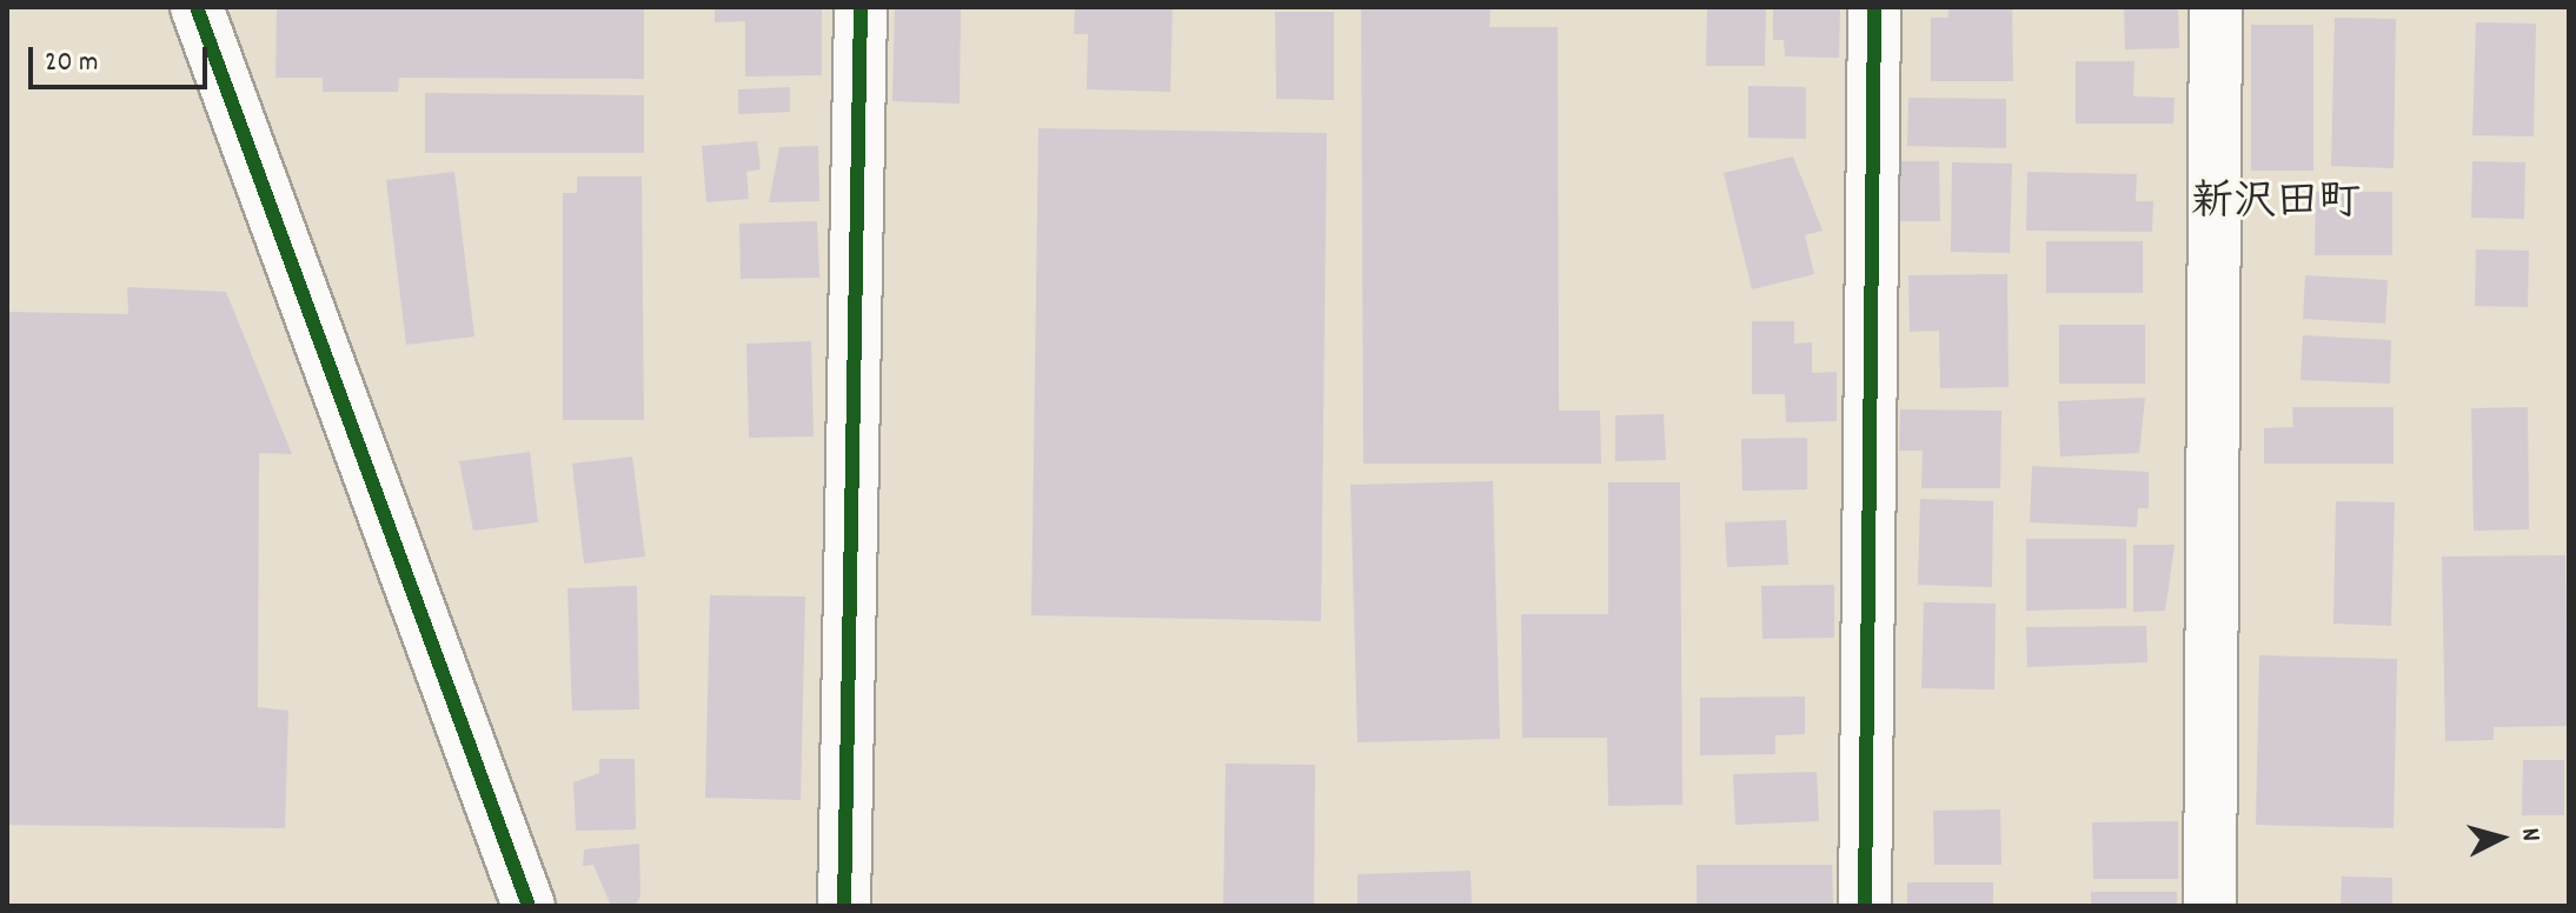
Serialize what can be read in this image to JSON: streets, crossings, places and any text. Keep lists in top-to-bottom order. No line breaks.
{"districts":["新沢田町"],"scale_bar":"20 m","north":"right"}
